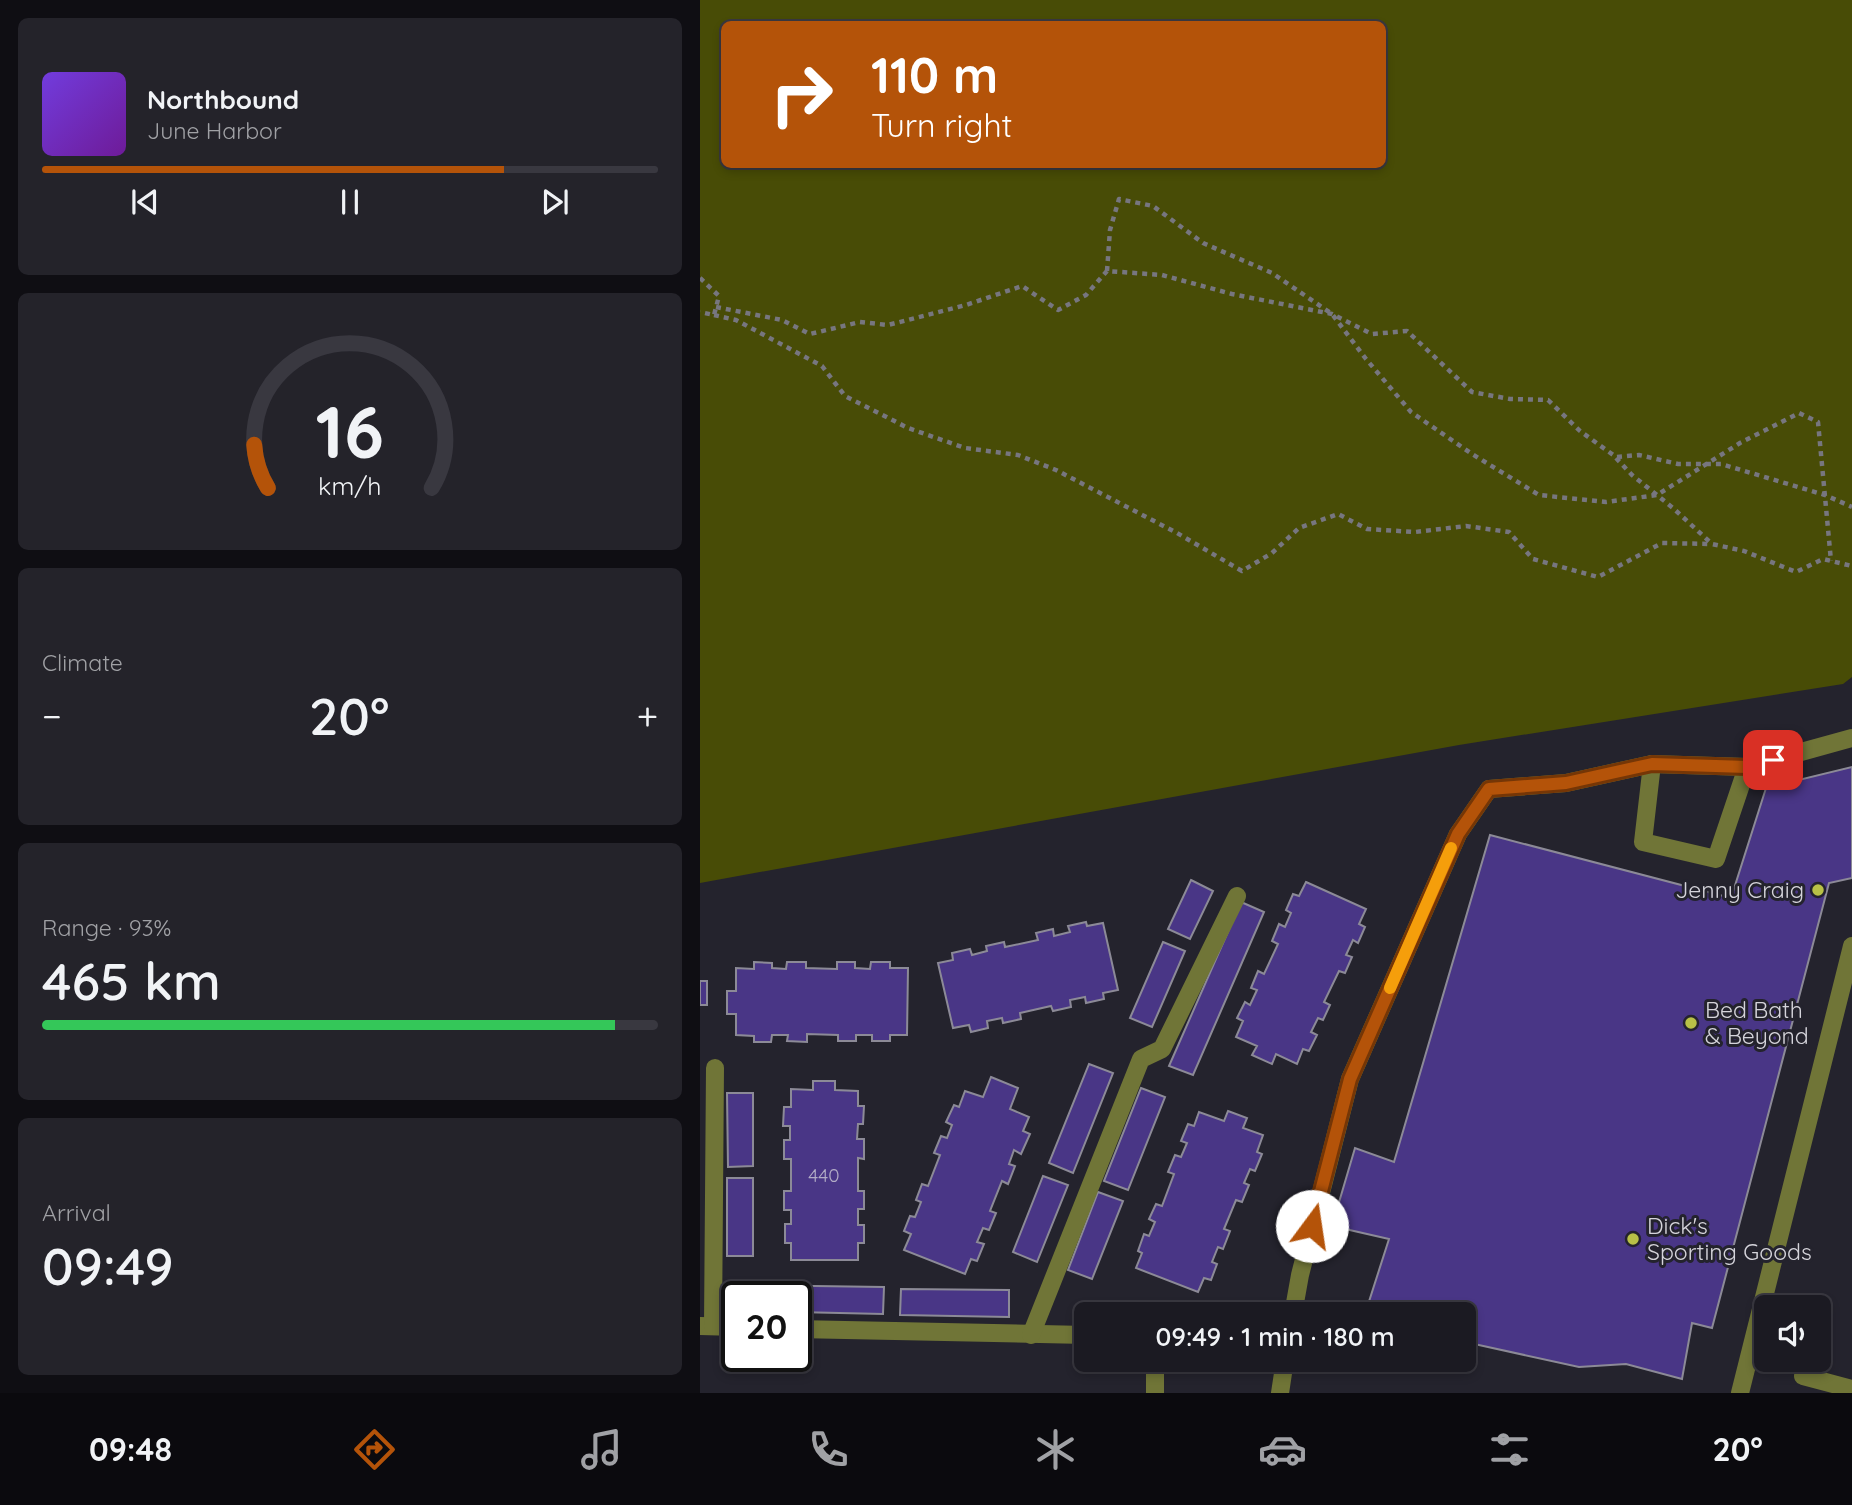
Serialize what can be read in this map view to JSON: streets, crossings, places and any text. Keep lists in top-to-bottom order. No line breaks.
{"places":["Jenny Craig","Bed Bath & Beyond","Dick's Sporting Goods"],"house_numbers":["440"],"page":{"turn":["110 m","Turn right"],"song":["Northbound","June Harbor"],"tile":["Climate",["Range · 93%","465 km"],["Arrival","09:49"]],"heat":["−","20°","+"],"limit":"20","trip":"09:49 · 1 min · 180 m","tabs":["09:48","20°"],"gauge":["16","km/h"]}}
